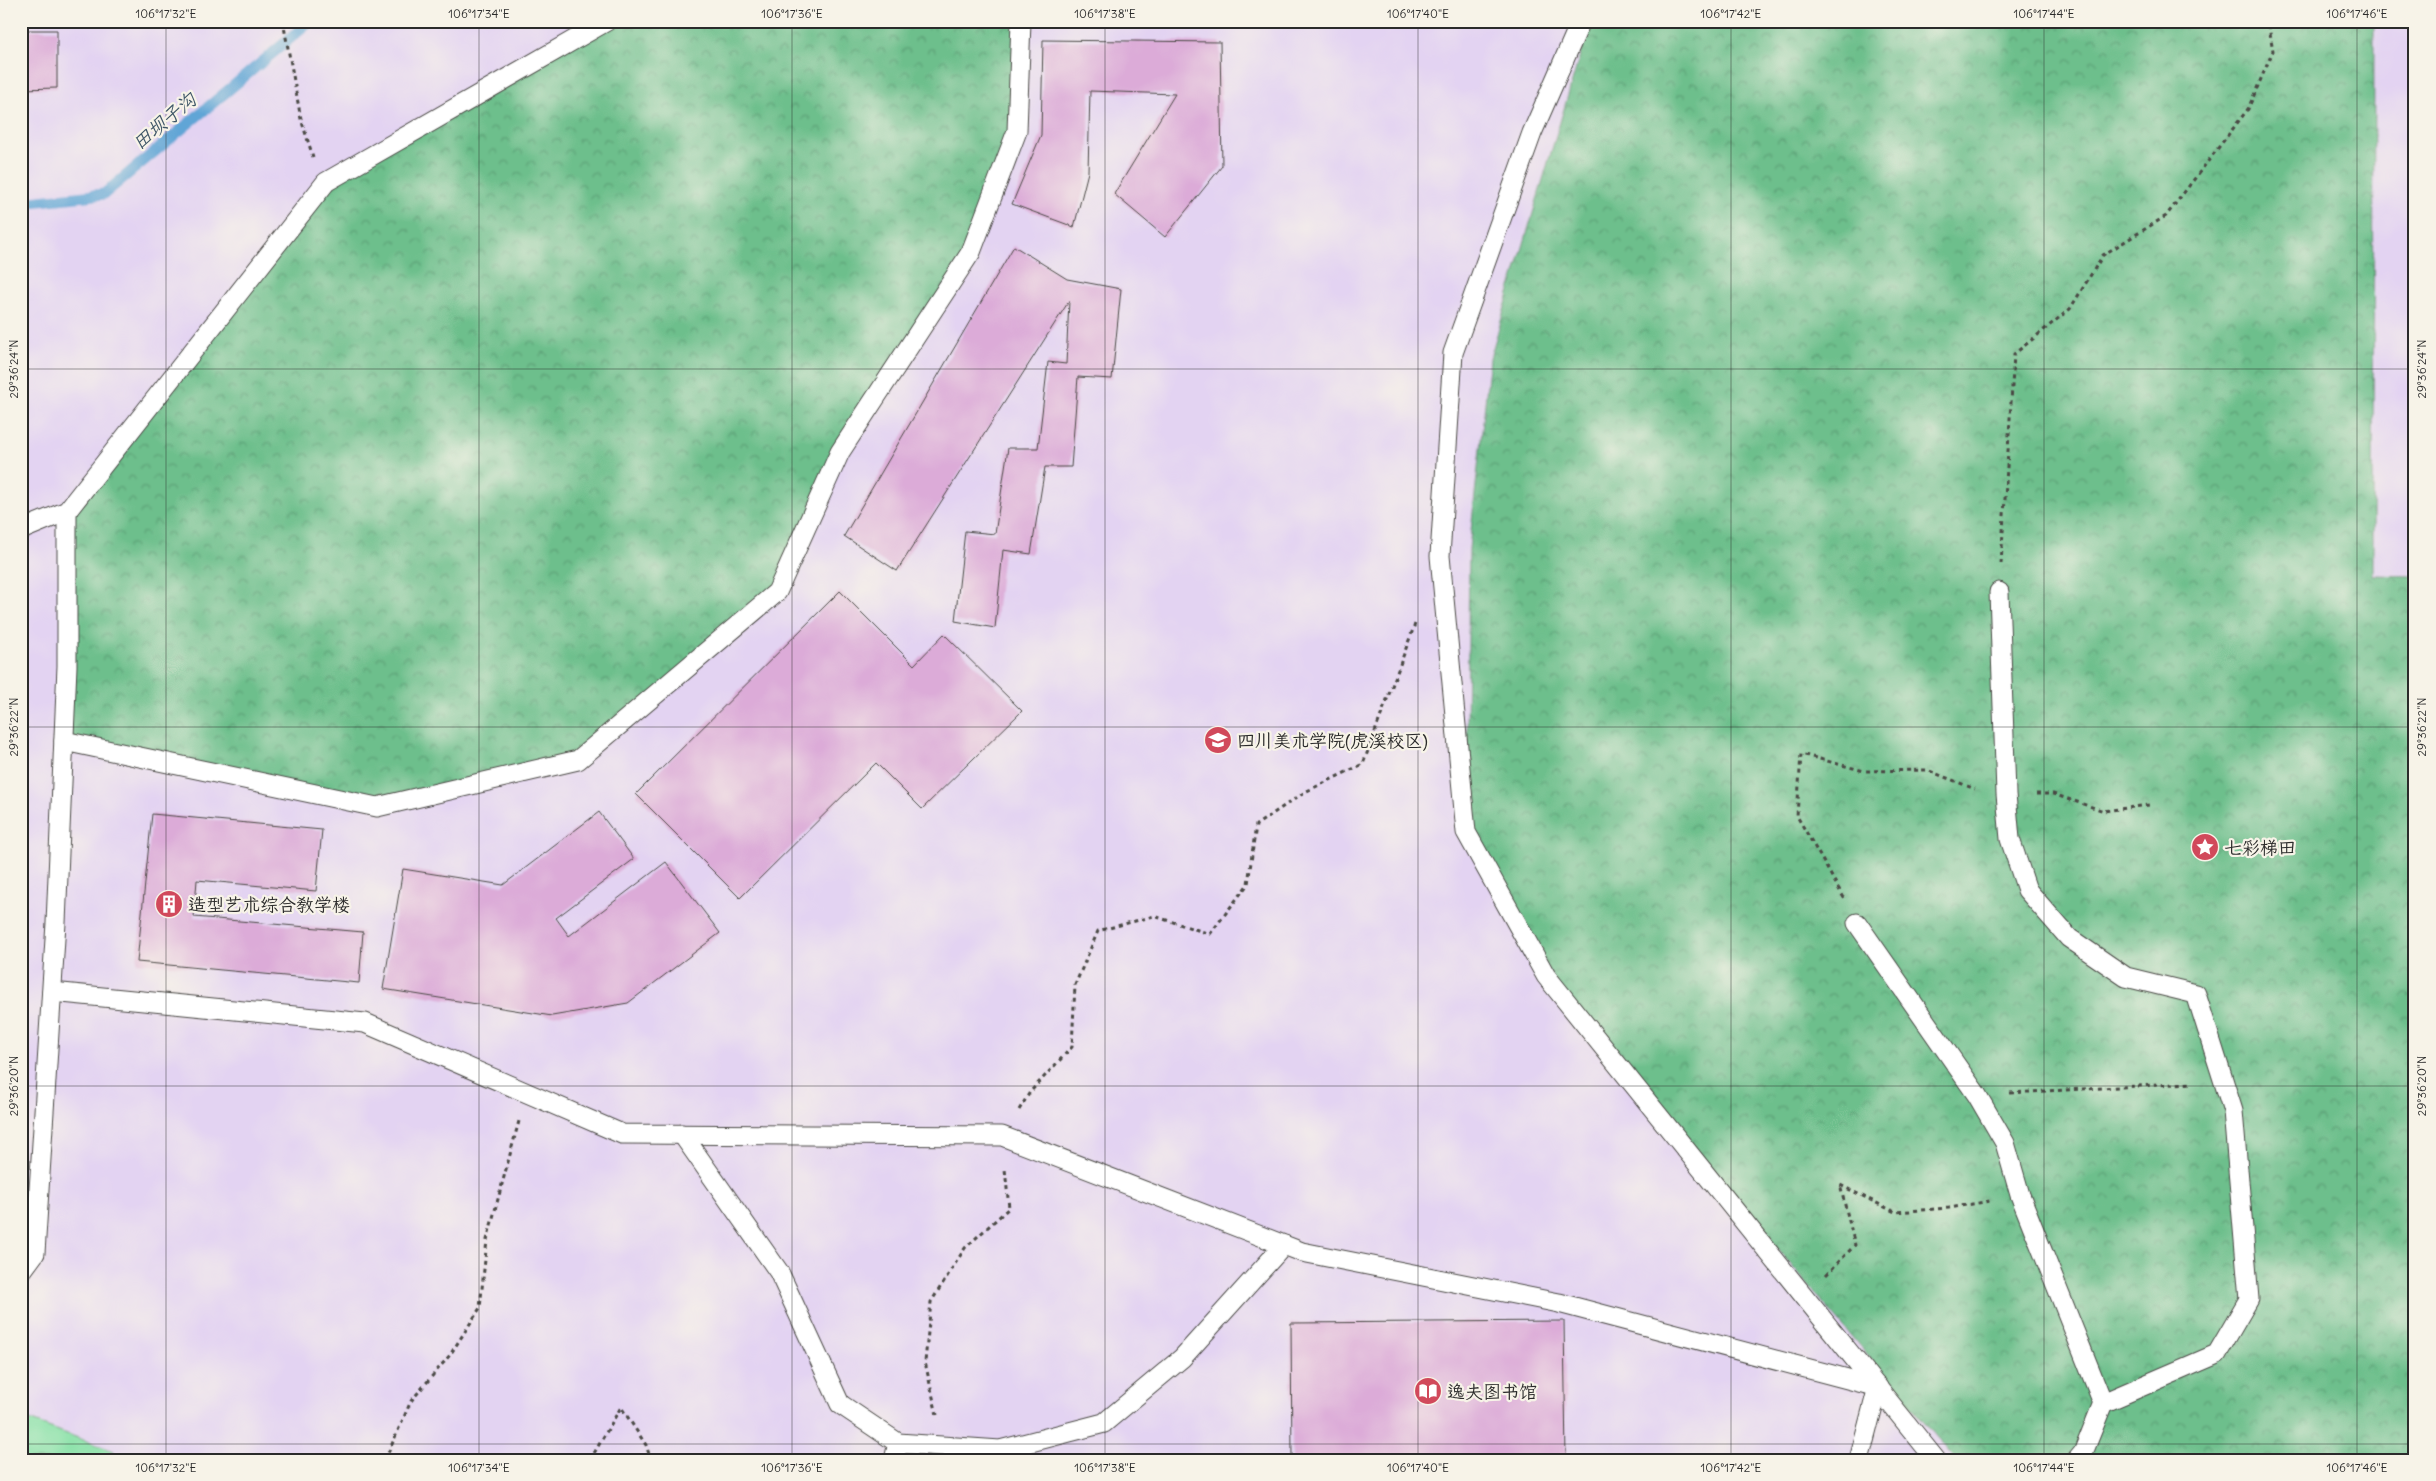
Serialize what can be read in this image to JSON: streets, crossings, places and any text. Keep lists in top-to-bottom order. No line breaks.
{"water":["田坝子沟"],"places":{"school or university":["四川美术学院(虎溪校区)"],"place":["七彩梯田"],"building":["造型艺术综合教学楼"],"library":["逸夫图书馆"]},"coordinates":["106°17'32\"E","106°17'34\"E","106°17'36\"E","106°17'38\"E","106°17'40\"E","106°17'42\"E","106°17'44\"E","106°17'46\"E","29°36'24\"N","29°36'22\"N","29°36'20\"N"]}
